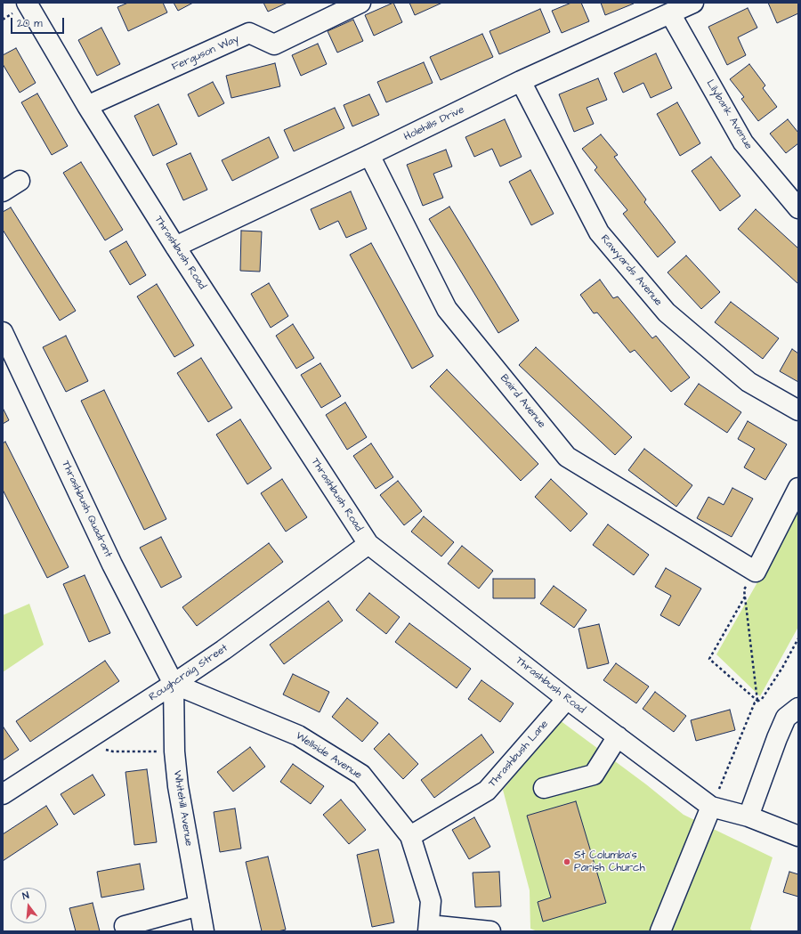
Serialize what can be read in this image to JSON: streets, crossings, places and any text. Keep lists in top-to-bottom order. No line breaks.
{"streets":{"street":["Ferguson Way","Lilybank Avenue","Holehills Drive","Thrashbush Road","Rawyards Avenue","Baird Avenue","Thrashbush Quadrant","Roughcraig Street","Thrashbush Lane","Wellside Avenue","Whitehill Avenue"]},"crossings":[["Ferguson Way","Thrashbush Road"],["Lilybank Avenue","Holehills Drive"],["Holehills Drive","Thrashbush Road"],["Holehills Drive","Rawyards Avenue"],["Holehills Drive","Baird Avenue"],["Thrashbush Road","Roughcraig Street"],["Thrashbush Road","Thrashbush Lane"],["Thrashbush Quadrant","Roughcraig Street"],["Thrashbush Quadrant","Wellside Avenue"],["Thrashbush Quadrant","Whitehill Avenue"],["Roughcraig Street","Wellside Avenue"],["Roughcraig Street","Whitehill Avenue"],["Thrashbush Lane","Wellside Avenue"],["Wellside Avenue","Whitehill Avenue"]],"places":["St Columba's Parish Church"],"scale_bar":"20 m","north":"top"}
